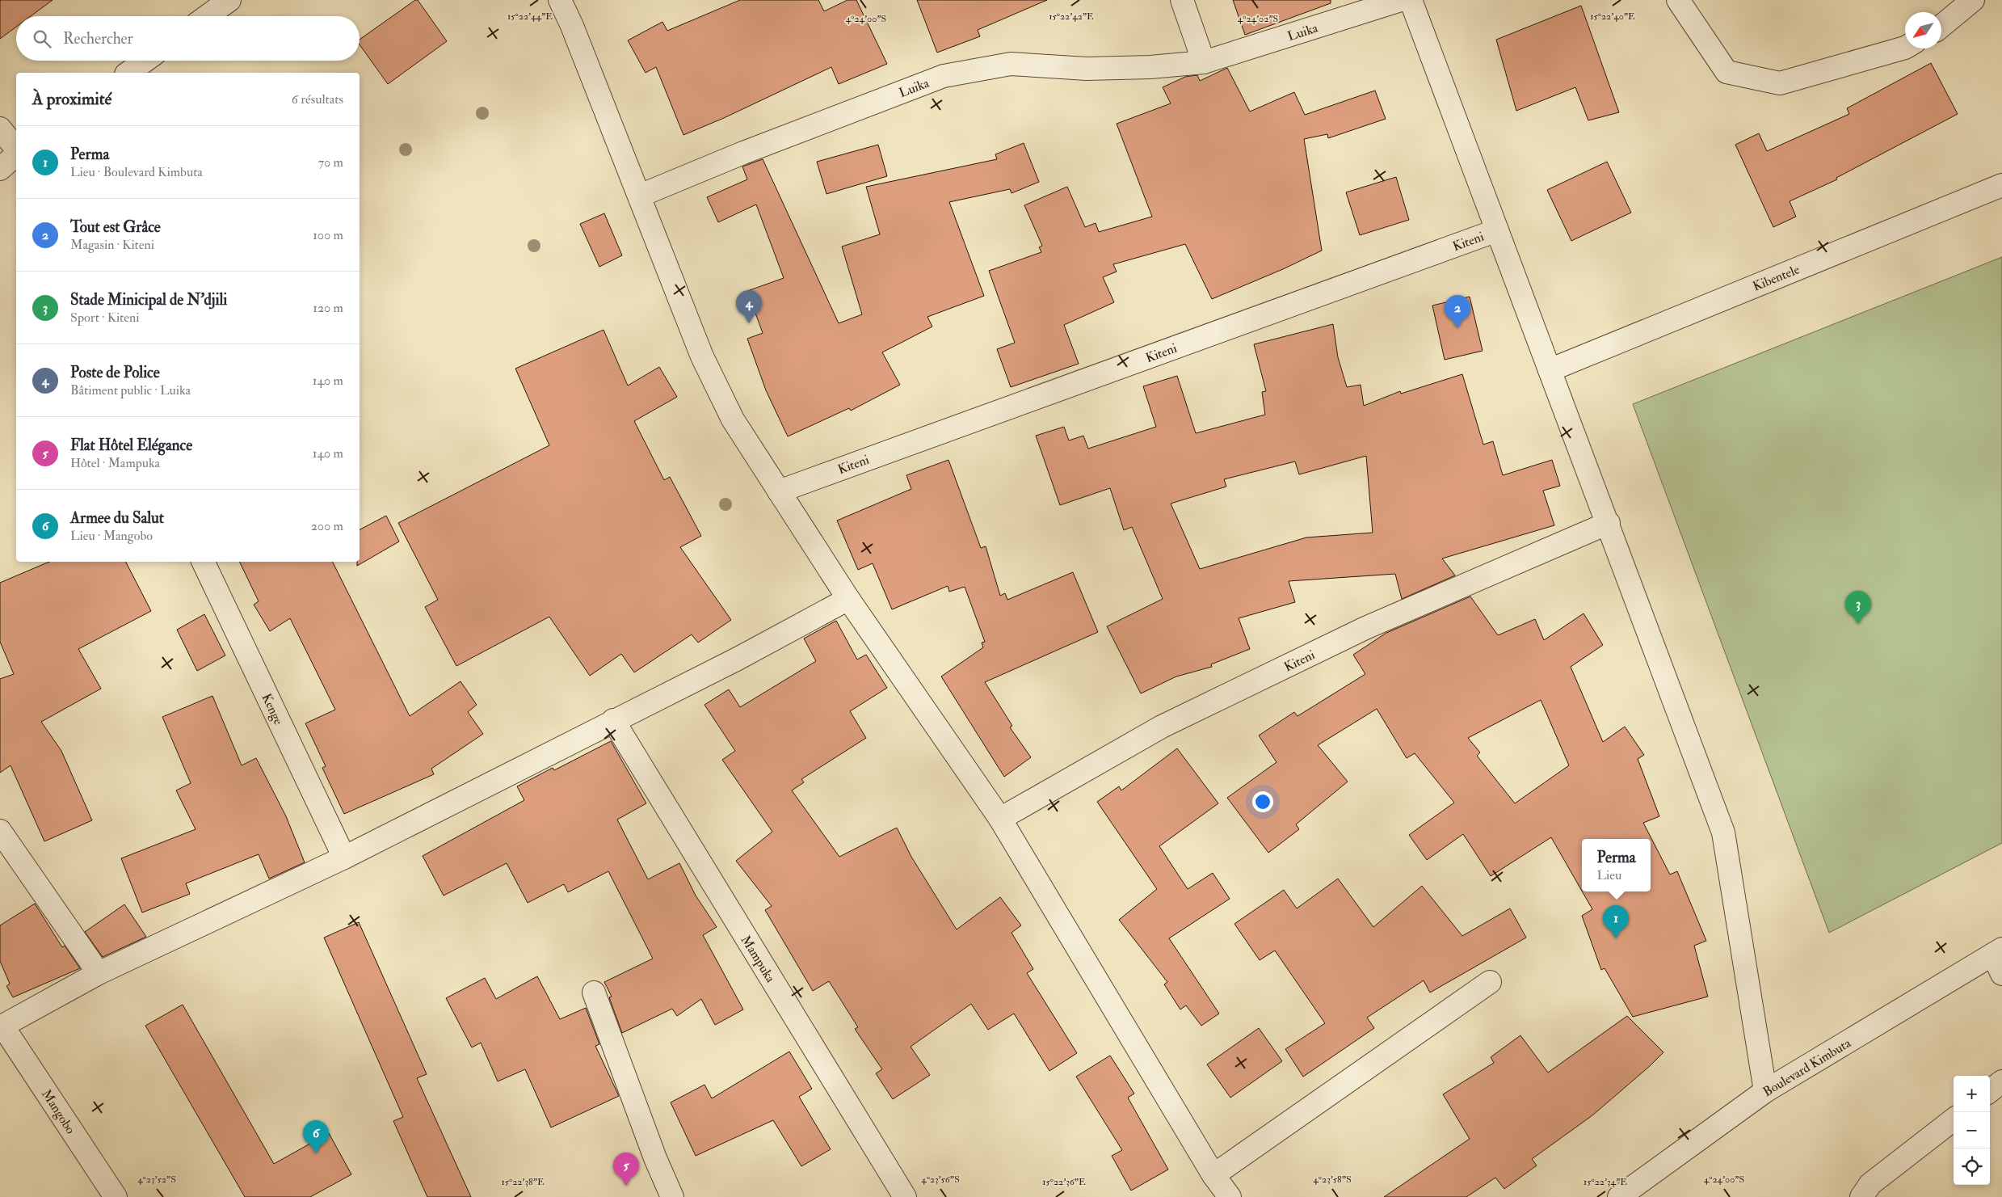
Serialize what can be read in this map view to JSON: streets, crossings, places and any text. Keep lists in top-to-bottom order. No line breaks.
{"streets":{"street":["Luika","Kiteni","Kibentele","Kenge","Mampuka","Boulevard Kimbuta","Mangobo"]},"north":"bottom left","page":{"search":"Rechercher","heading":["À proximité","6 résultats"],"list":[{"mark":"1","name":"Perma","note":"Lieu · Boulevard Kimbuta","value":"70 m"},{"mark":"2","name":"Tout est Grâce","note":"Magasin · Kiteni","value":"100 m"},{"mark":"3","name":"Stade Minicipal de N'djili","note":"Sport · Kiteni","value":"120 m"},{"mark":"4","name":"Poste de Police","note":"Bâtiment public · Luika","value":"140 m"},{"mark":"5","name":"Flat Hôtel Elégance","note":"Hôtel · Mampuka","value":"140 m"},{"mark":"6","name":"Armee du Salut","note":"Lieu · Mangobo","value":"200 m"}],"pins":["4","2","3","1","6","5"],"popup":["Perma","Lieu"],"map_buttons":["+","−"]},"coordinates":["15°22'44\"E","15°22'42\"E","15°22'40\"E","4°24'00\"S","4°24'02\"S","4°23'52\"S","4°23'56\"S","4°23'58\"S","15°22'38\"E","15°22'36\"E","15°22'34\"E"]}
